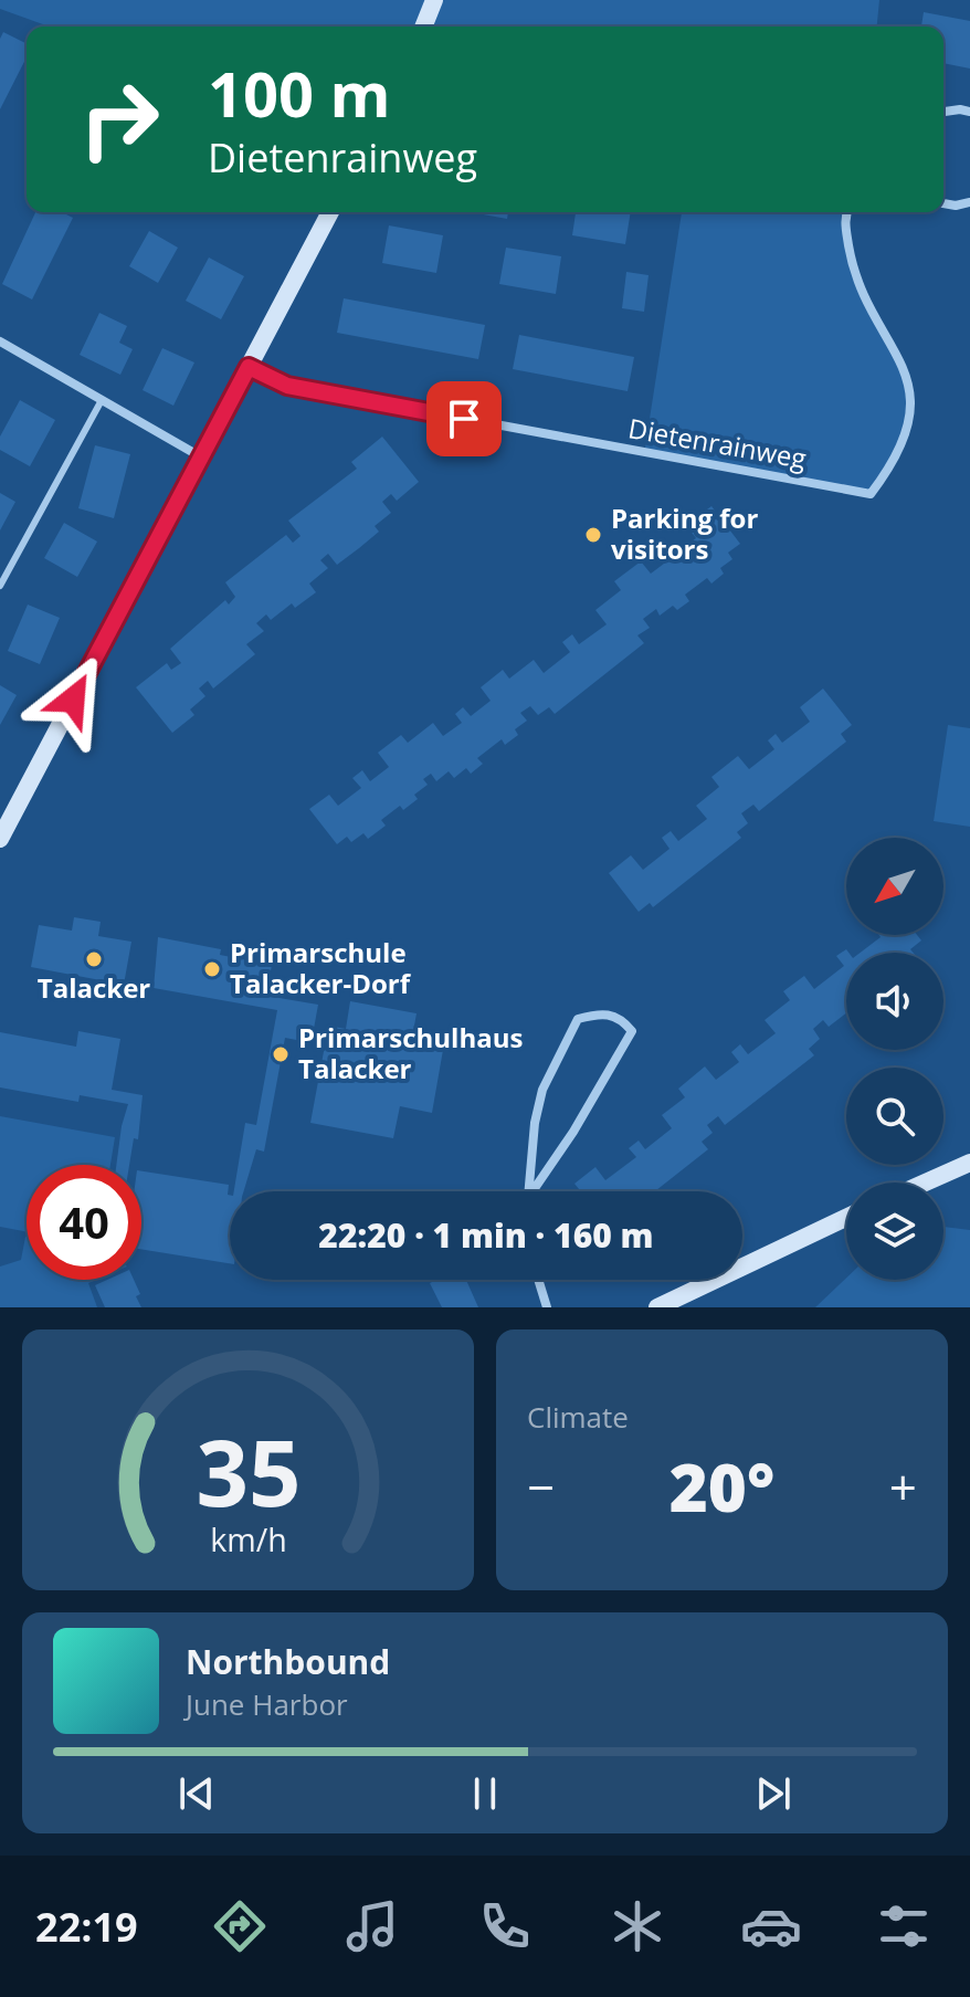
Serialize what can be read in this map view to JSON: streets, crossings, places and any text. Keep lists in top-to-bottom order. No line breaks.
{"streets":{"street":["Dietenrainweg"]},"places":["Parking for visitors","Talacker","Primarschule Talacker-Dorf","Primarschulhaus Talacker"],"north":"bottom left","page":{"turn":["100 m","Dietenrainweg"],"limit":"40","trip":"22:20 · 1 min · 160 m","tile":"Climate","heat":["−","20°","+"],"song":["Northbound","June Harbor"],"tabs":"22:19","gauge":["35","km/h"]}}
